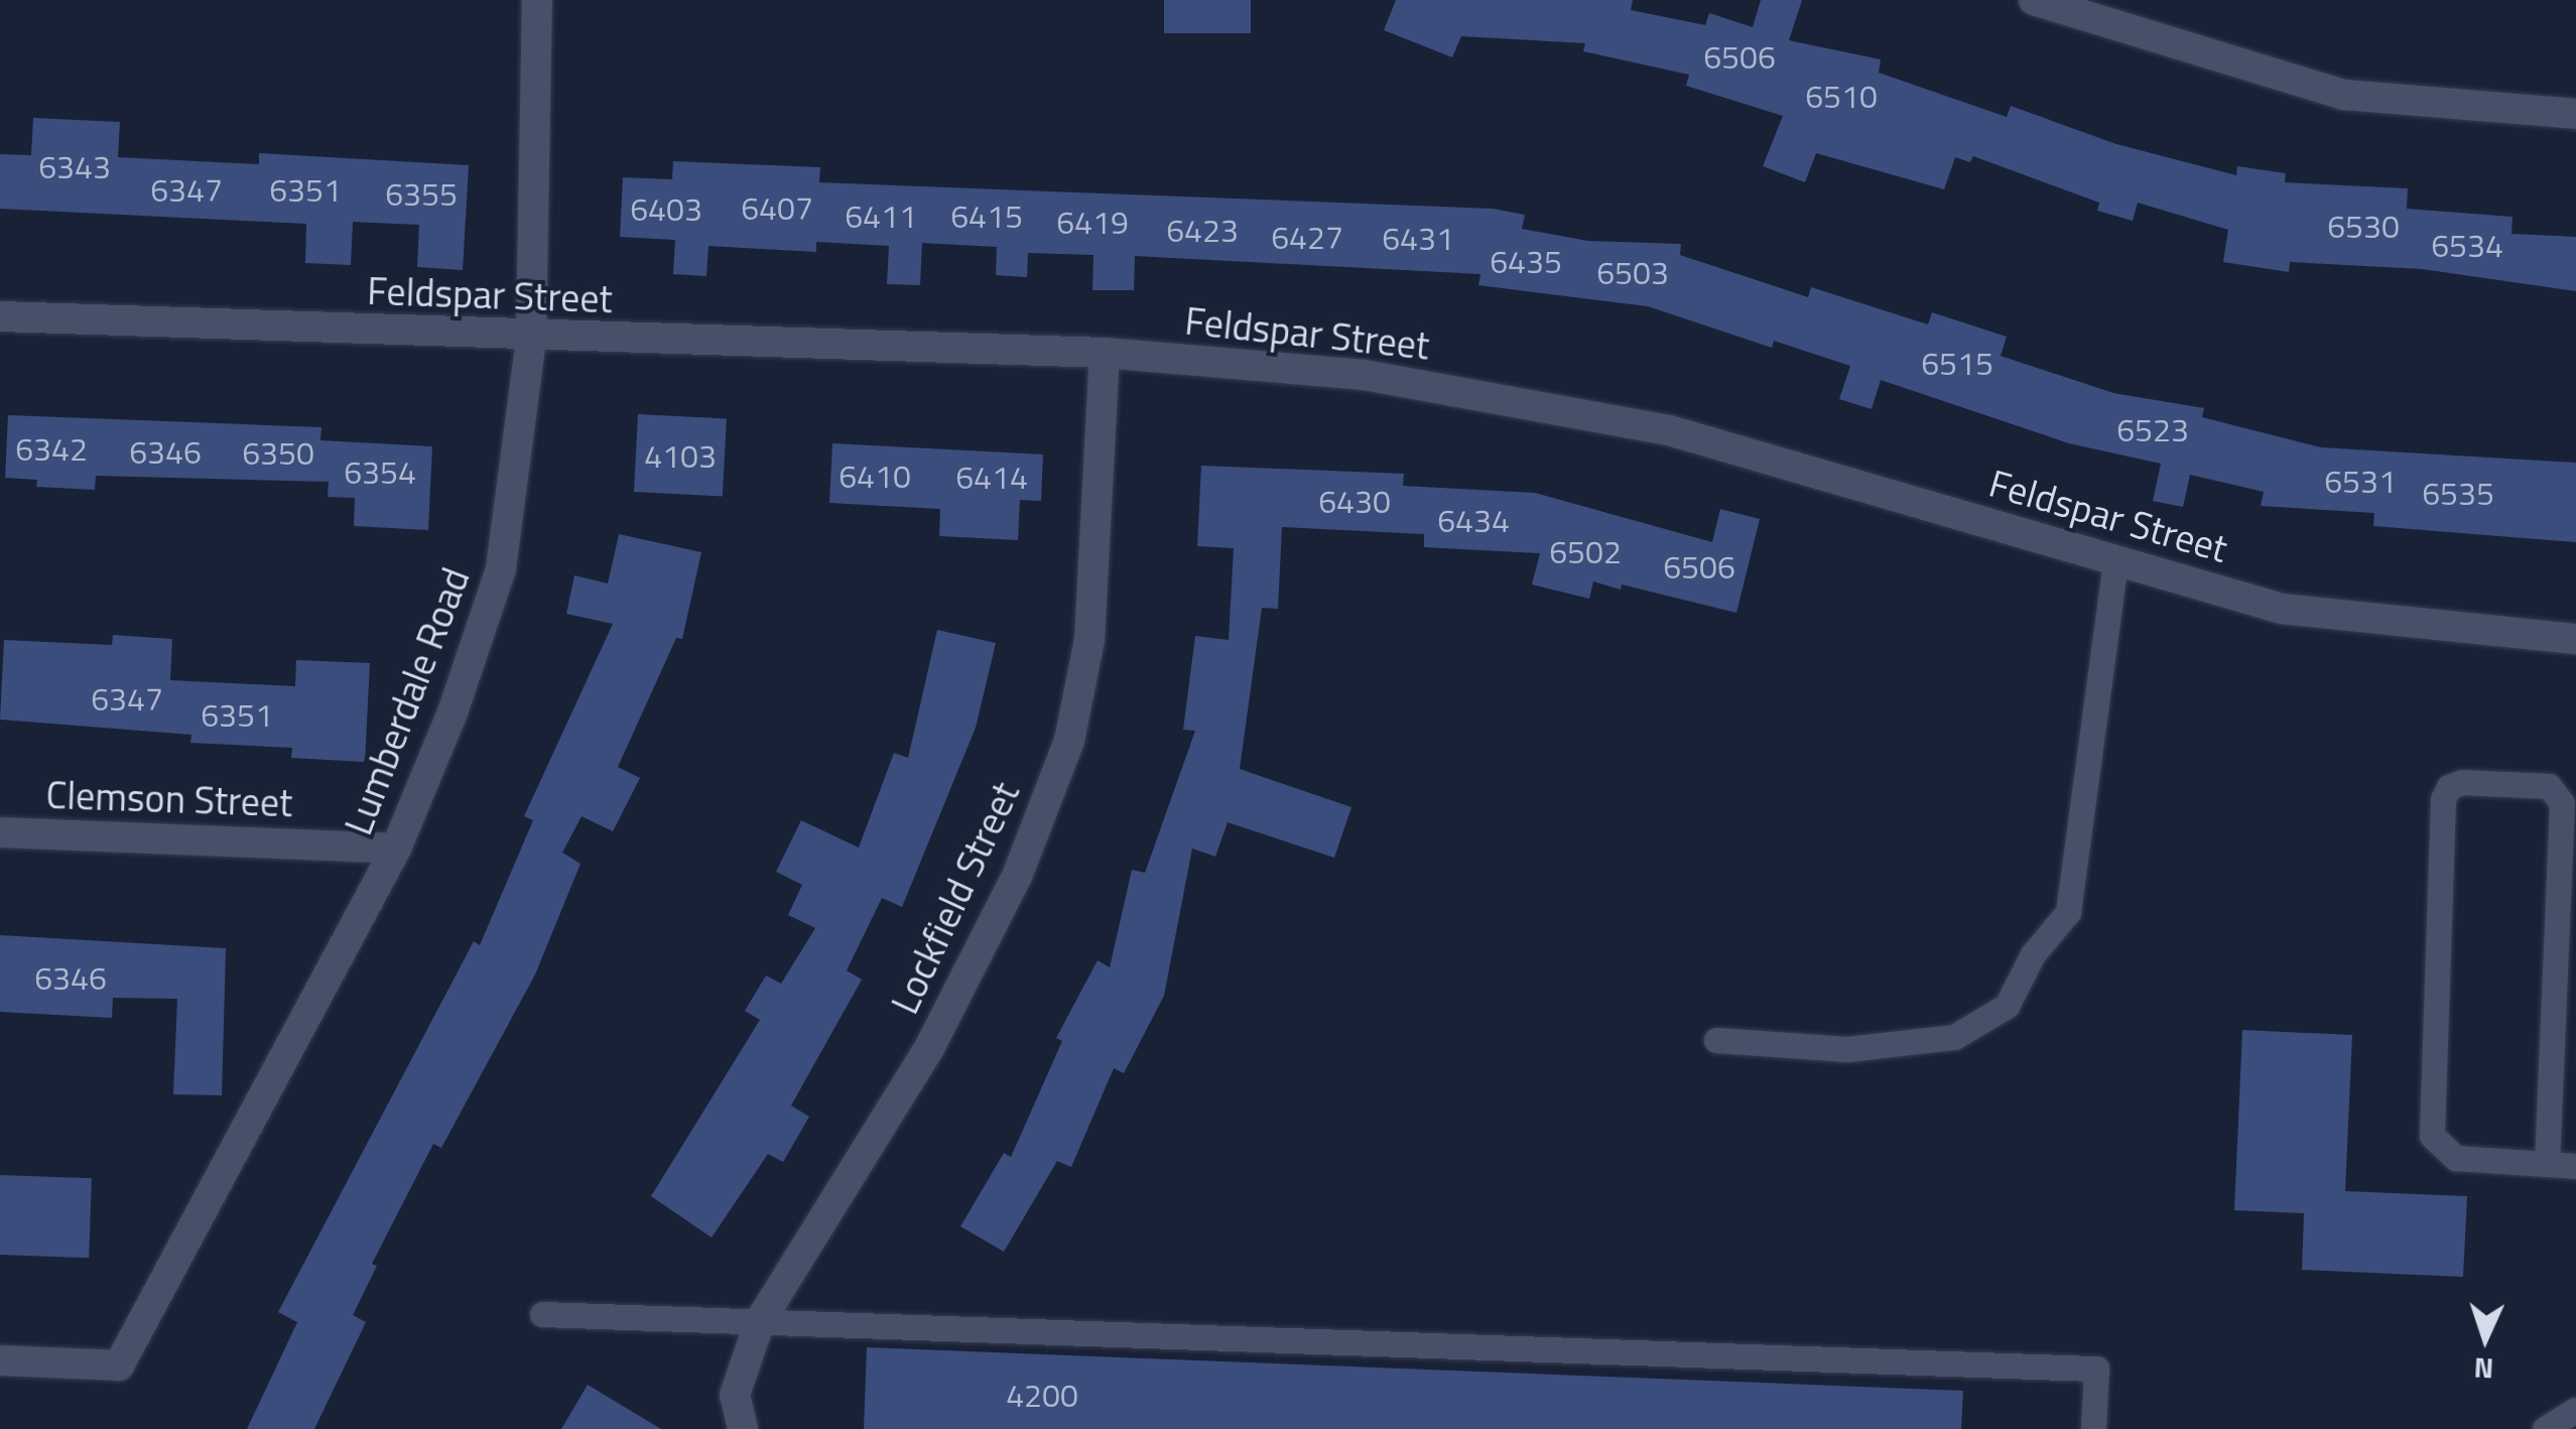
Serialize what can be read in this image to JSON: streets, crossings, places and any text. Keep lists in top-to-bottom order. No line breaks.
{"streets":{"street":["Feldspar Street","Lumberdale Road","Clemson Street","Lockfield Street"]},"crossings":[["Feldspar Street","Lumberdale Road"],["Feldspar Street","Lockfield Street"],["Lumberdale Road","Clemson Street"]],"house_numbers":["6506","6510","6343","6347","6351","6355","6407","6403","6411","6415","6419","6530","6423","6427","6431","6534","6435","6503","6515","6523","6342","6346","6350","4103","6354","6410","6414","6531","6535","6430","6434","6502","6506","6347","6351","6346","4200"],"north":"bottom"}
